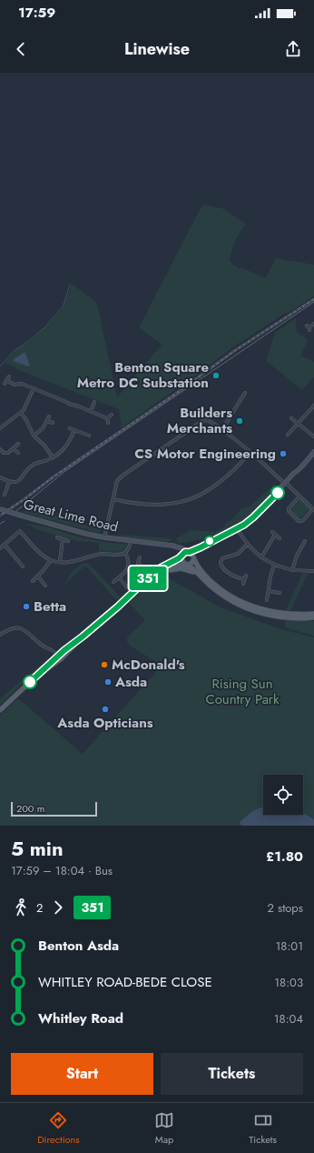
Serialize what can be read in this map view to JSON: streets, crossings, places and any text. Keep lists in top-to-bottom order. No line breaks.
{"streets":{"main road":["Great Lime Road"]},"parks":["Rising Sun Country Park"],"places":["Benton Square Metro DC Substation","Builders Merchants","CS Motor Engineering","Betta","McDonald's","Asda","Asda Opticians"],"lines":["bus line 351"],"scale_bar":"200 m","page":{"status":"17:59","header":"Linewise","on_map":"351","scale":"200 m","heading":["5 min","17:59 – 18:04 · Bus","£1.80"],"legs":["2","351","2 stops"],"list":[{"name":"Benton Asda","value":"18:01"},{"name":"WHITLEY ROAD-BEDE CLOSE","value":"18:03"},{"name":"Whitley Road","value":"18:04"}],"buttons":["Start","Tickets"],"tabs":["Directions","Map","Tickets"]}}
